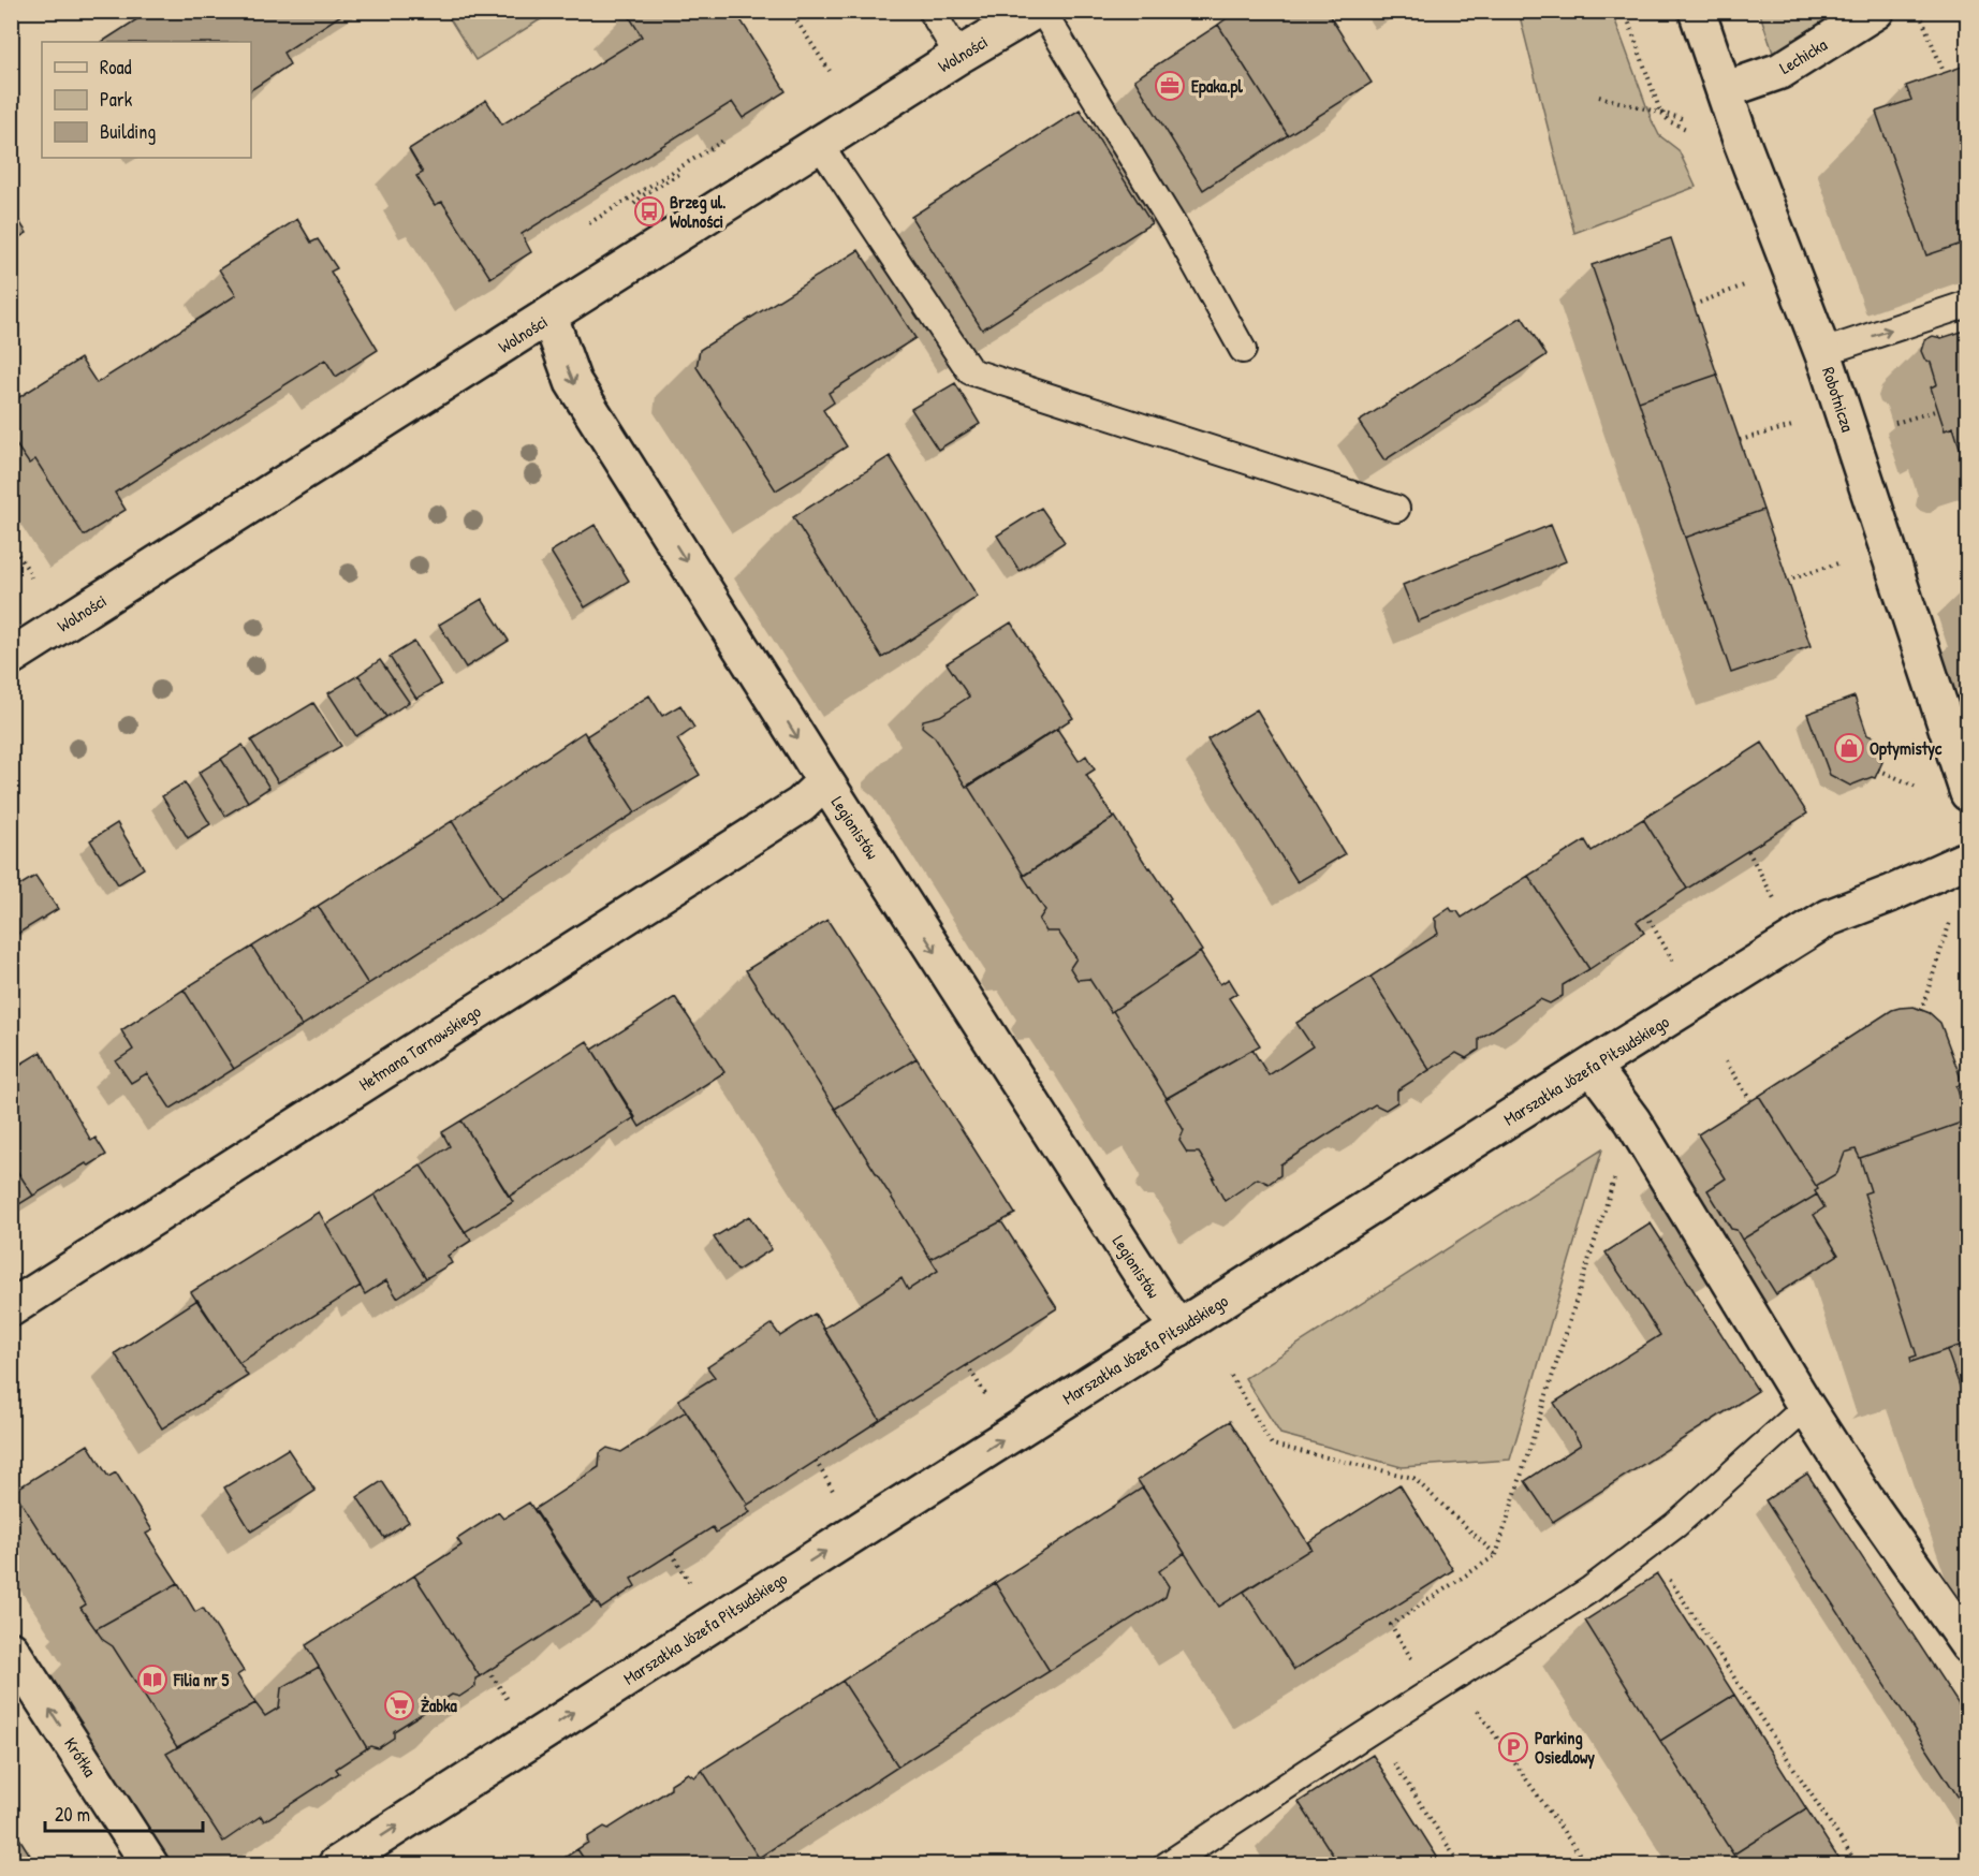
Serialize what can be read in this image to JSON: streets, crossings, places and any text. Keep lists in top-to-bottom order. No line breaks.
{"streets":{"street":["Wolności","Lechicka","Robotnicza","Legionistów","Hetmana Tarnowskiego","Marszałka Józefa Piłsudskiego","Krótka"]},"crossings":[["Wolności","Legionistów"],["Lechicka","Robotnicza"],["Legionistów","Hetmana Tarnowskiego"],["Legionistów","Marszałka Józefa Piłsudskiego"]],"one_way":["Legionistów","Marszałka Józefa Piłsudskiego","Krótka"],"places":{"office":["Epaka.pl"],"bus stop":["Brzeg ul. Wolności"],"shop":["Optymistyc"],"library":["Filia nr 5"],"supermarket":["Żabka"],"parking":["Parking Osiedlowy"]},"legend":["Road","Park","Building"],"scale_bar":"20 m"}
